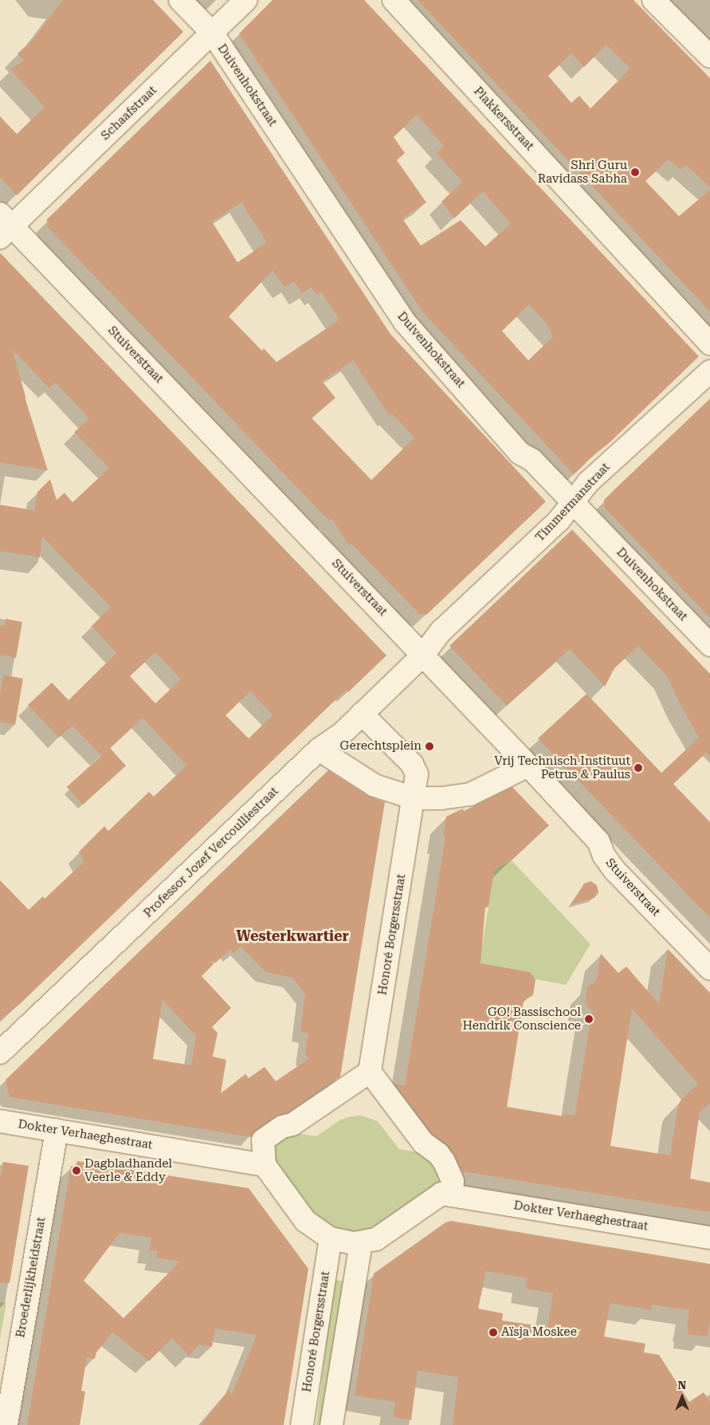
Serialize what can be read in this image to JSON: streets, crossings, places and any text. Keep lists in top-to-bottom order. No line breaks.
{"streets":{"street":["Duivenhokstraat","Schaafstraat","Plakkersstraat","Stuiverstraat","Timmermanstraat","Professor Jozef Vercoulliestraat","Honoré Borgersstraat","Dokter Verhaeghestraat","Broederlijkheidstraat"]},"crossings":[["Duivenhokstraat","Schaafstraat"],["Duivenhokstraat","Timmermanstraat"],["Schaafstraat","Stuiverstraat"],["Stuiverstraat","Timmermanstraat"],["Stuiverstraat","Professor Jozef Vercoulliestraat"],["Timmermanstraat","Professor Jozef Vercoulliestraat"],["Dokter Verhaeghestraat","Broederlijkheidstraat"]],"districts":["Westerkwartier"],"places":["Shri Guru Ravidass Sabha","Gerechtsplein","Vrij Technisch Instituut Petrus & Paulus","GO! Bassischool Hendrik Conscience","Dagbladhandel Veerle & Eddy","Aïsja Moskee"],"north":"top"}
